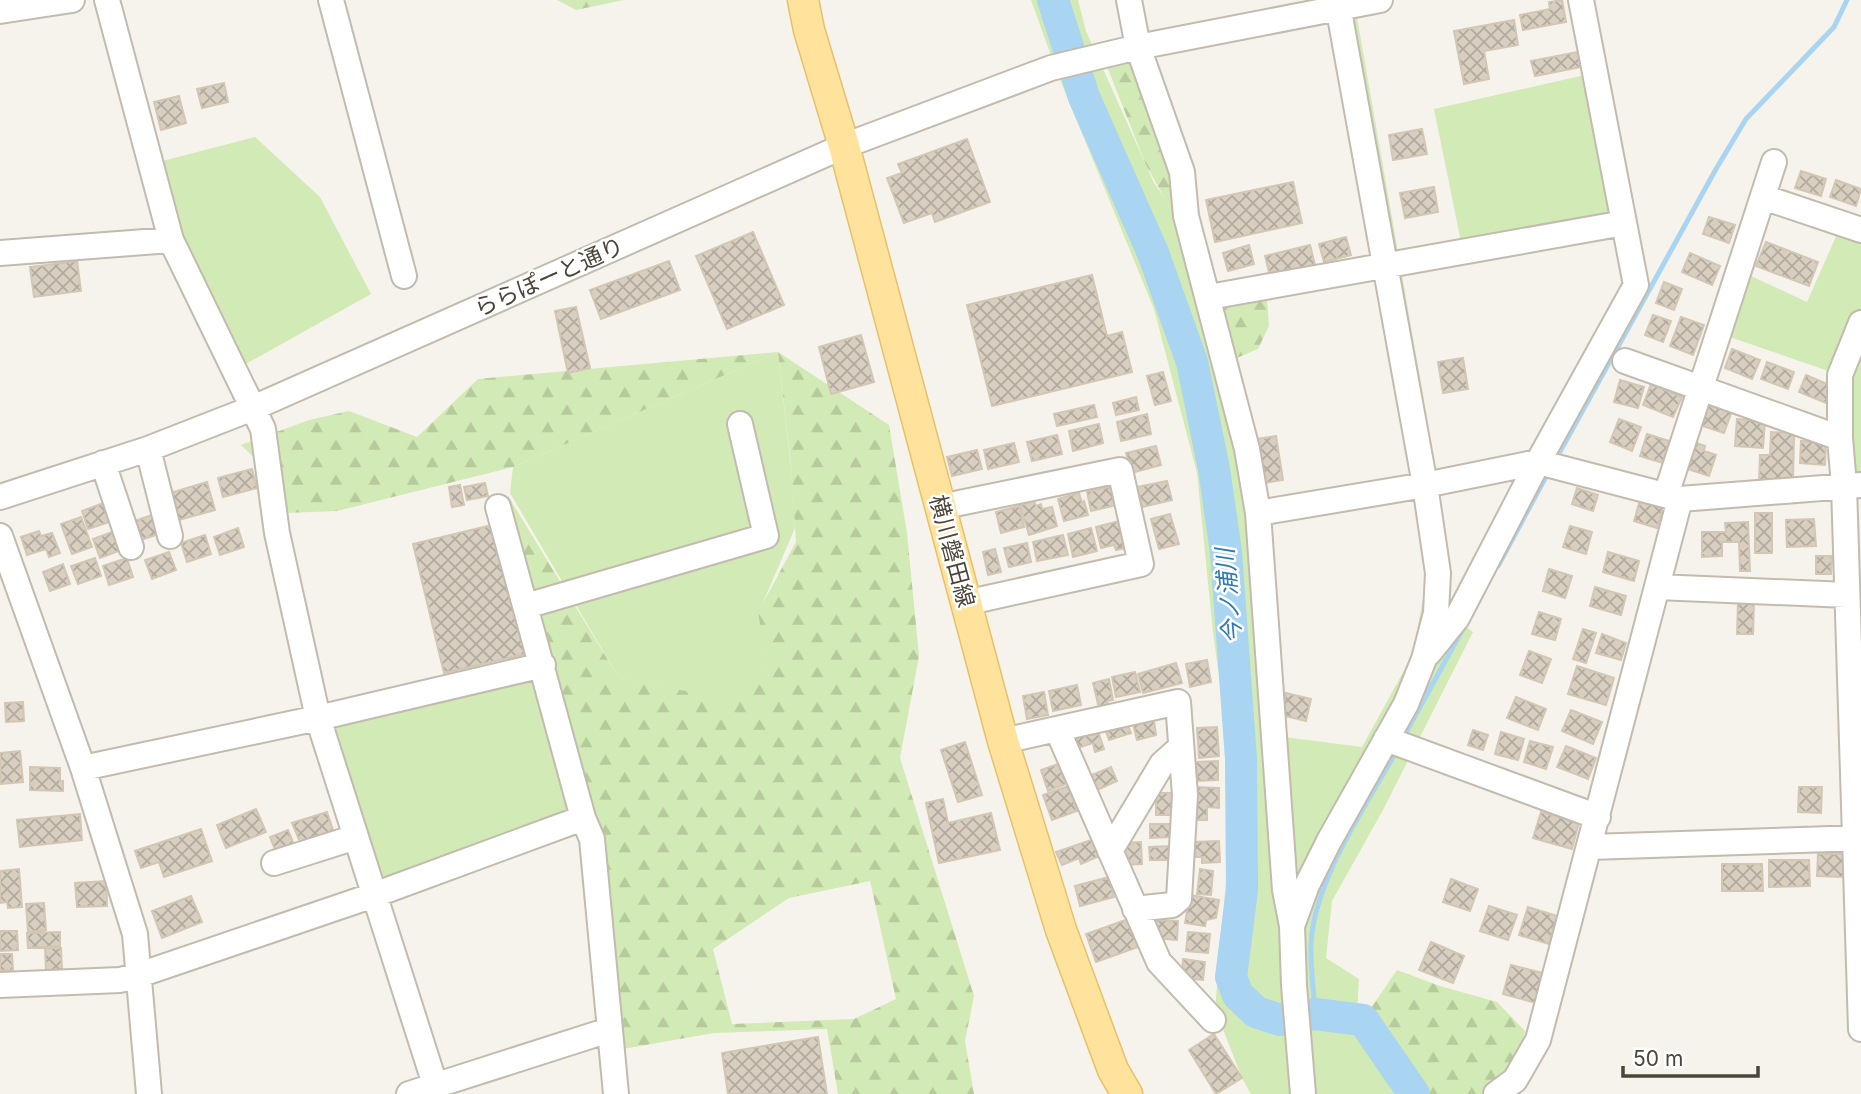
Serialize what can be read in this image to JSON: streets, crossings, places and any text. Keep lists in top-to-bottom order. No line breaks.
{"streets":{"main road":["横川磐田線"],"street":["ららぽーと通り"]},"crossings":[["ららぽーと通り","横川磐田線"]],"water":["今ノ浦川"],"scale_bar":"50 m"}
